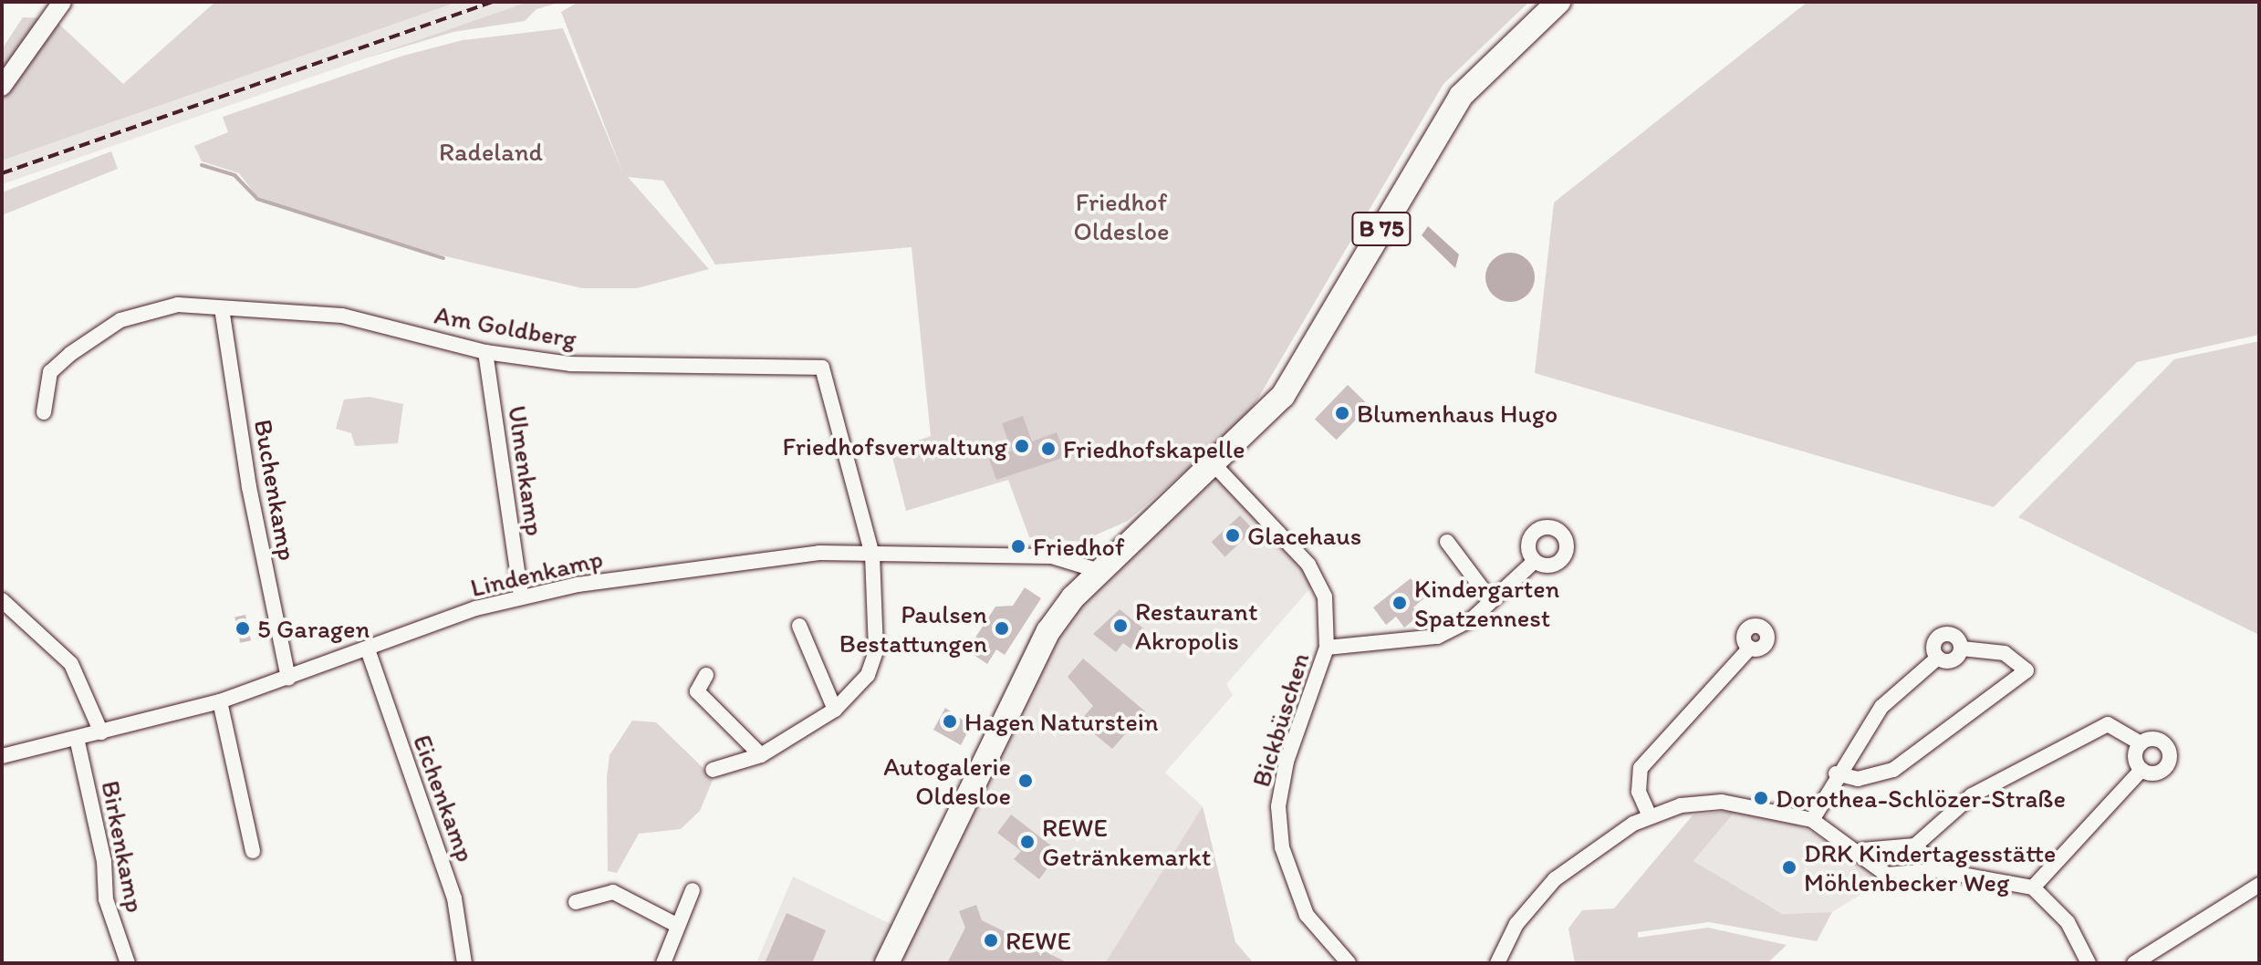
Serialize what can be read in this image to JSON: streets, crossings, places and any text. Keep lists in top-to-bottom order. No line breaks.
{"streets":{"main road":["B 75"],"street":["Am Goldberg","Ulmenkamp","Buchenkamp","Lindenkamp","Bickbüschen","Eichenkamp","Birkenkamp"]},"crossings":[["B 75","Lindenkamp"],["B 75","Bickbüschen"],["Am Goldberg","Ulmenkamp"],["Am Goldberg","Buchenkamp"],["Am Goldberg","Lindenkamp"],["Ulmenkamp","Lindenkamp"],["Buchenkamp","Lindenkamp"],["Lindenkamp","Eichenkamp"],["Lindenkamp","Birkenkamp"]],"parks":["Radeland","Friedhof Oldesloe"],"places":["Blumenhaus Hugo","Friedhofsverwaltung","Friedhofskapelle","Glacehaus","Friedhof","Kindergarten Spatzennest","Restaurant Akropolis","5 Garagen","Paulsen Bestattungen","Hagen Naturstein","Autogalerie Oldesloe","Dorothea-Schlözer-Straße","REWE Getränkemarkt","DRK Kindertagesstätte Möhlenbecker Weg","REWE"]}
